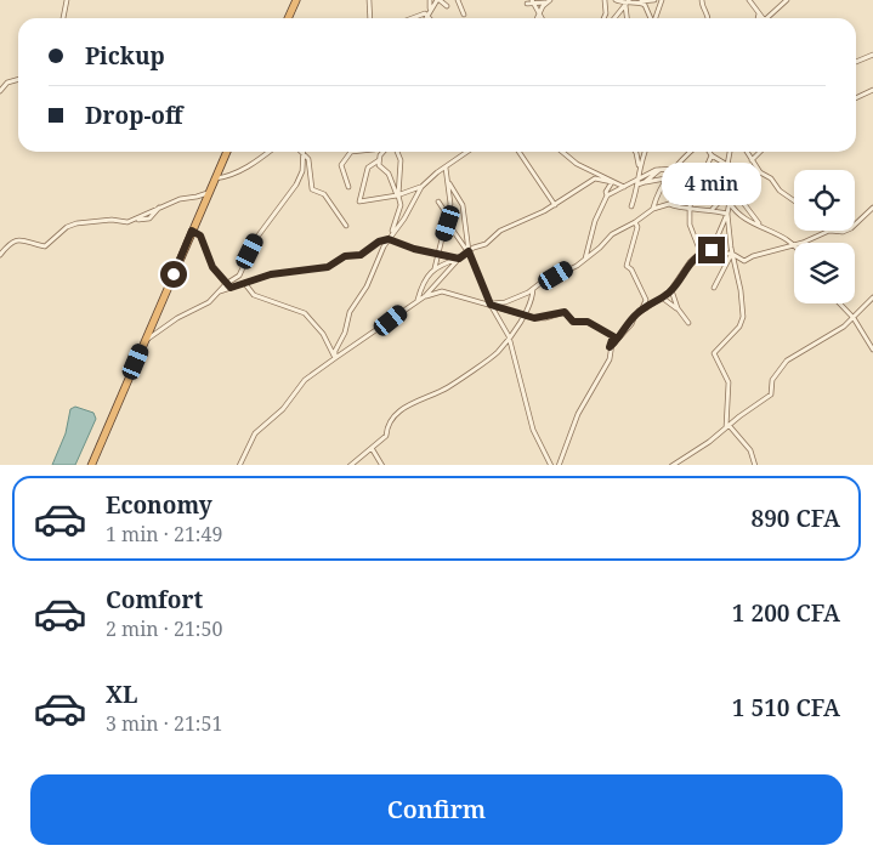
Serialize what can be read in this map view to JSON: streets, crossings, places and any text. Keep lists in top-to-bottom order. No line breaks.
{"page":{"banner":["Pickup","Drop-off"],"bubble":"4 min","list":[{"name":"Economy","note":"1 min · 21:49","value":"890 CFA"},{"name":"Comfort","note":"2 min · 21:50","value":"1 200 CFA"},{"name":"XL","note":"3 min · 21:51","value":"1 510 CFA"}],"buttons":"Confirm"}}
